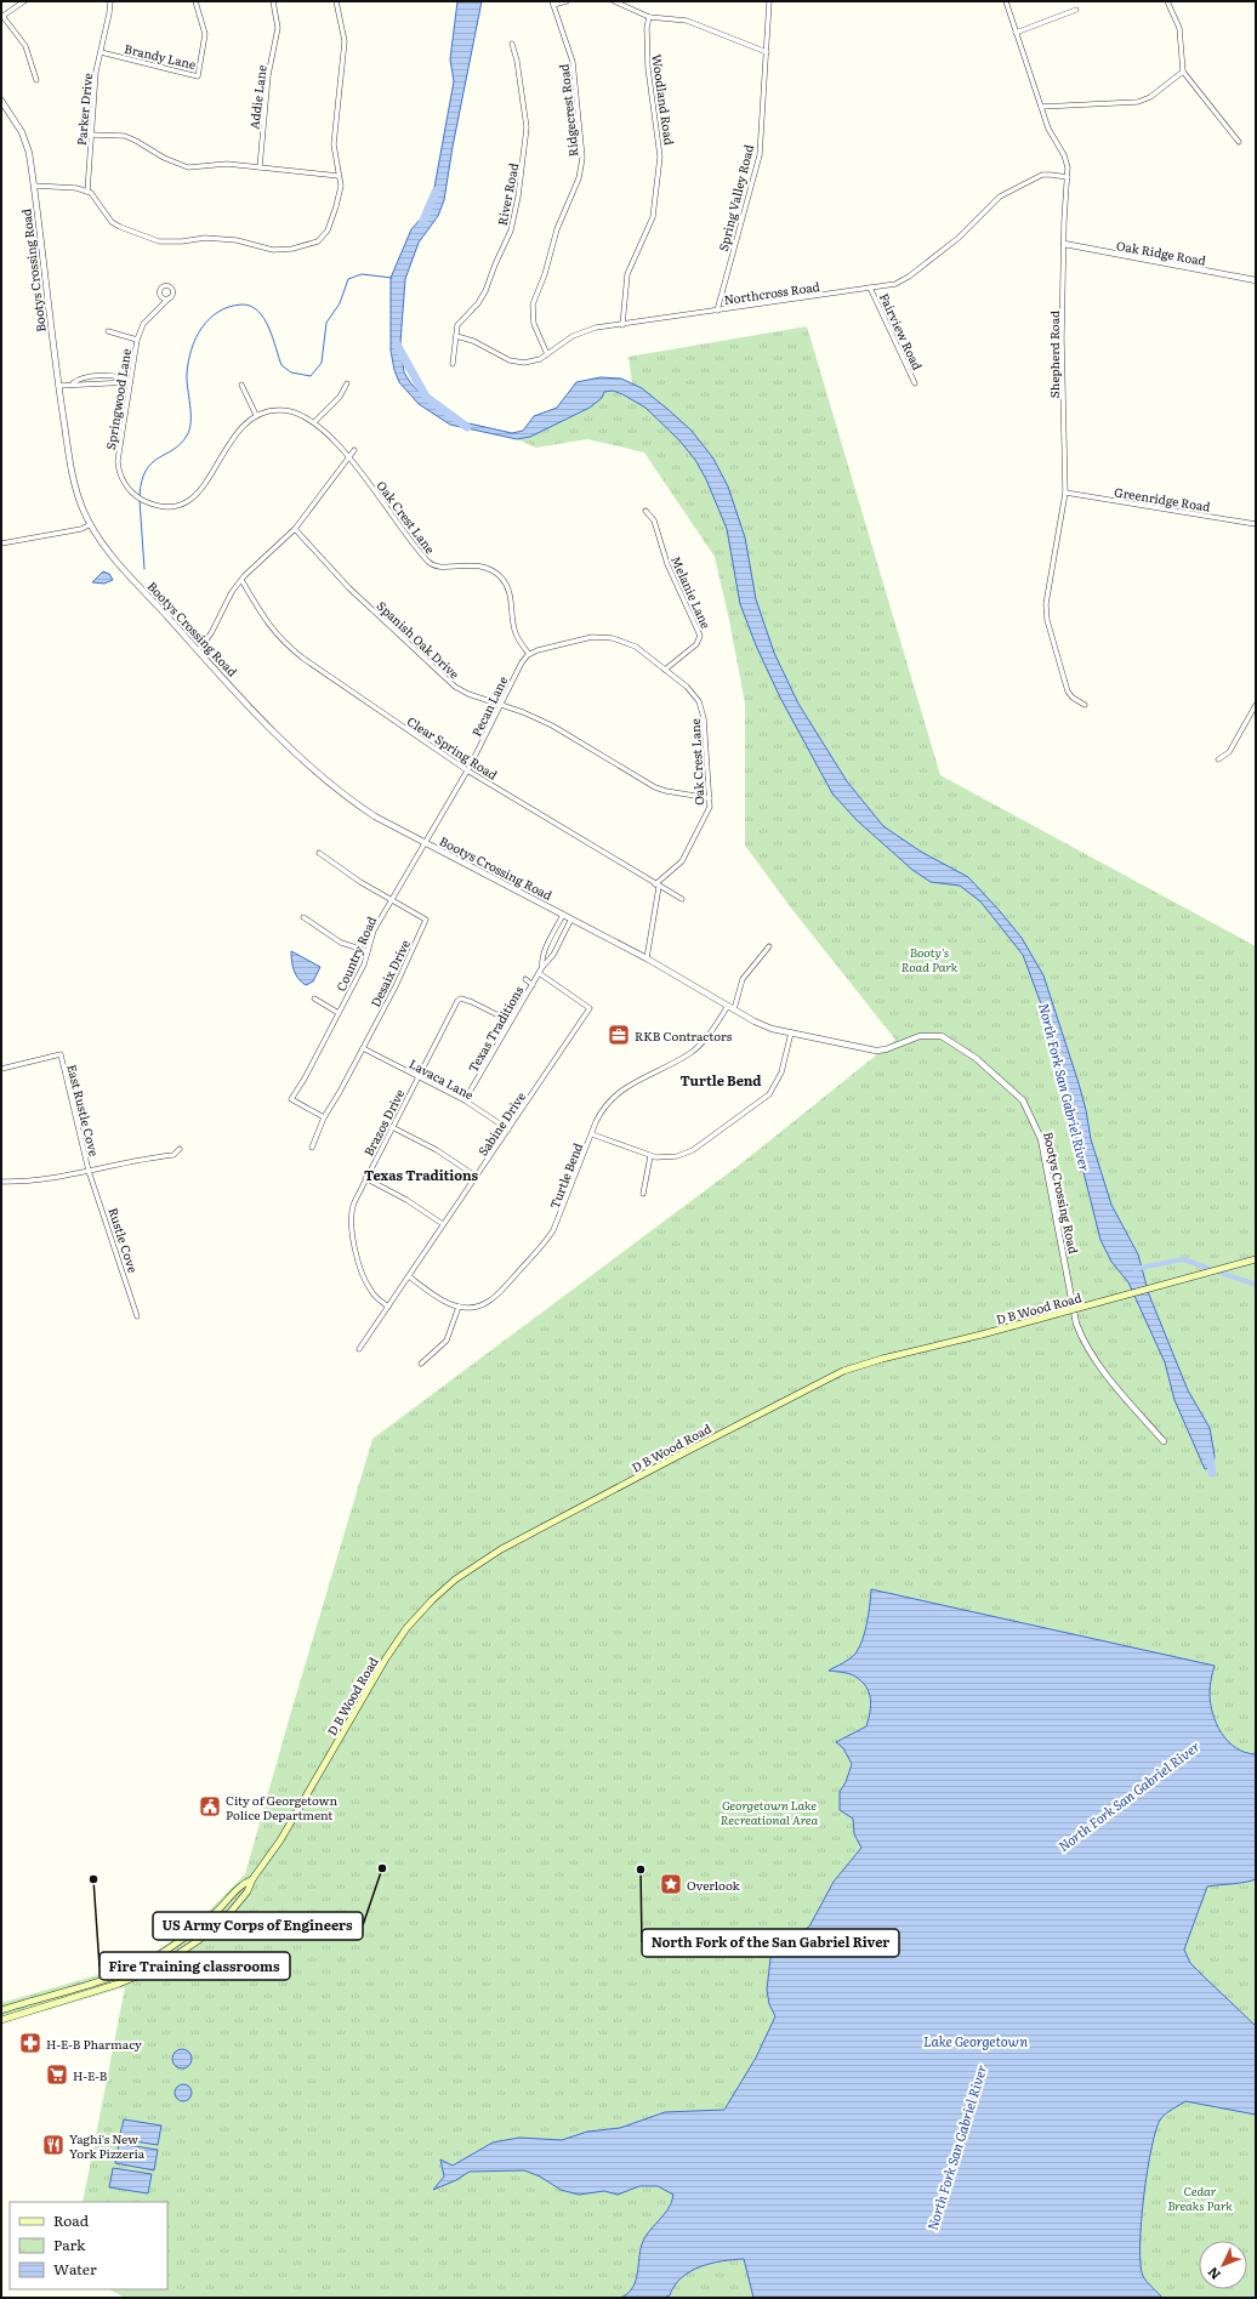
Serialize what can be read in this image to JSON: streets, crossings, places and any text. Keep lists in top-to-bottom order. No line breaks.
{"streets":{"main road":["D B Wood Road"],"street":["Brandy Lane","Addie Lane","Woodland Road","Parker Drive","Ridgecrest Road","River Road","Spring Valley Road","Oak Ridge Road","Bootys Crossing Road","Northcross Road","Fairview Road","Shepherd Road","Springwood Lane","Greenridge Road","Oak Crest Lane","Melanie Lane","Spanish Oak Drive","Pecan Lane","Clear Spring Road","Country Road","Desaix Drive","Texas Traditions","Lavaca Lane","East Rustle Cove","Brazos Drive","Sabine Drive","Turtle Bend","Rustle Cove"]},"crossings":[["Brandy Lane","Parker Drive"],["Woodland Road","Northcross Road"],["Ridgecrest Road","Northcross Road"],["River Road","Northcross Road"],["Spring Valley Road","Northcross Road"],["Oak Ridge Road","Shepherd Road"],["Bootys Crossing Road","Pecan Lane"],["Bootys Crossing Road","Country Road"],["Bootys Crossing Road","Texas Traditions"],["Bootys Crossing Road","Turtle Bend"],["Northcross Road","Fairview Road"],["Northcross Road","Shepherd Road"],["Shepherd Road","Greenridge Road"],["Oak Crest Lane","Melanie Lane"],["Oak Crest Lane","Spanish Oak Drive"],["Oak Crest Lane","Pecan Lane"],["Oak Crest Lane","Clear Spring Road"],["Spanish Oak Drive","Pecan Lane"],["Pecan Lane","Clear Spring Road"],["Pecan Lane","Country Road"],["Country Road","Desaix Drive"],["Desaix Drive","Lavaca Lane"],["Texas Traditions","Lavaca Lane"],["Texas Traditions","Brazos Drive"],["Texas Traditions","Sabine Drive"],["Lavaca Lane","Brazos Drive"],["Lavaca Lane","Sabine Drive"],["East Rustle Cove","Rustle Cove"],["Brazos Drive","Sabine Drive"],["Sabine Drive","Turtle Bend"]],"districts":["Turtle Bend","Texas Traditions"],"water":["North Fork San Gabriel River","Lake Georgetown"],"parks":["Booty's Road Park","Georgetown Lake Recreational Area","Cedar Breaks Park"],"places":{"office":["RKB Contractors"],"public building":["City of Georgetown Police Department"],"other":["US Army Corps of Engineers","North Fork of the San Gabriel River","Fire Training classrooms"],"place":["Overlook"],"pharmacy":["H-E-B Pharmacy"],"supermarket":["H-E-B"],"restaurant":["Yaghi's New York Pizzeria"]},"legend":["Road","Park","Water"],"north":"bottom left"}
